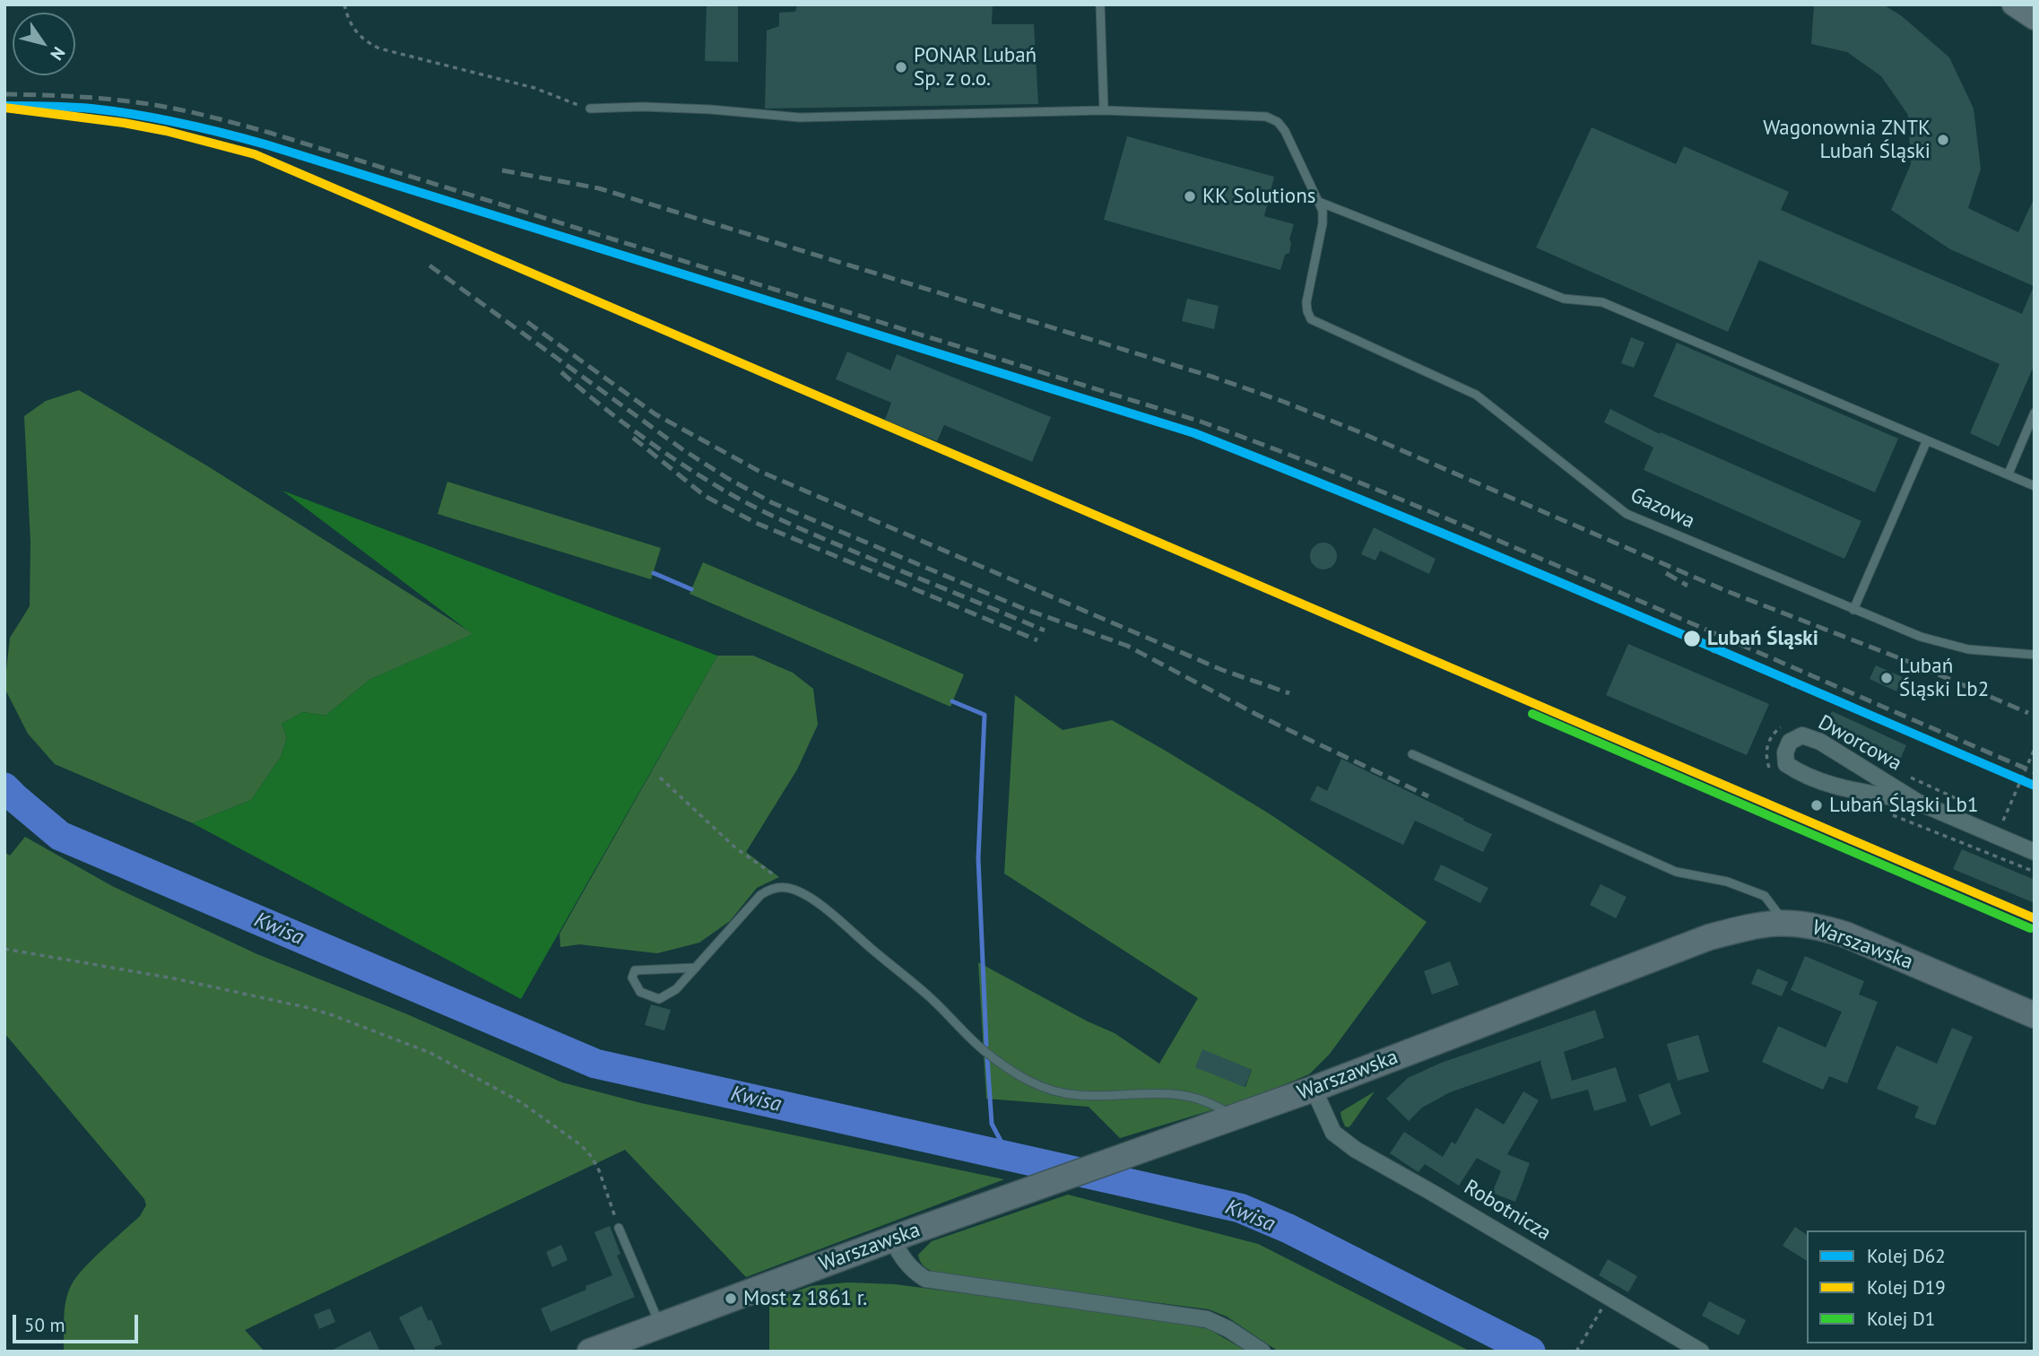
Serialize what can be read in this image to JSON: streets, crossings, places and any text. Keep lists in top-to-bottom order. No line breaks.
{"streets":{"main road":["Warszawska"],"street":["Dworcowa","Robotnicza"],"lane":["Gazowa"]},"crossings":[["Warszawska","Robotnicza"]],"water":["Kwisa"],"places":["PONAR Lubań Sp. z o.o.","Wagonownia ZNTK Lubań Śląski","KK Solutions","Lubań Śląski","Lubań Śląski Lb2","Lubań Śląski Lb1","Most z 1861 r."],"lines":["rail line D62","rail line D19","rail line D1"],"legend":["Kolej D62","Kolej D19","Kolej D1"],"scale_bar":"50 m","north":"bottom right"}
